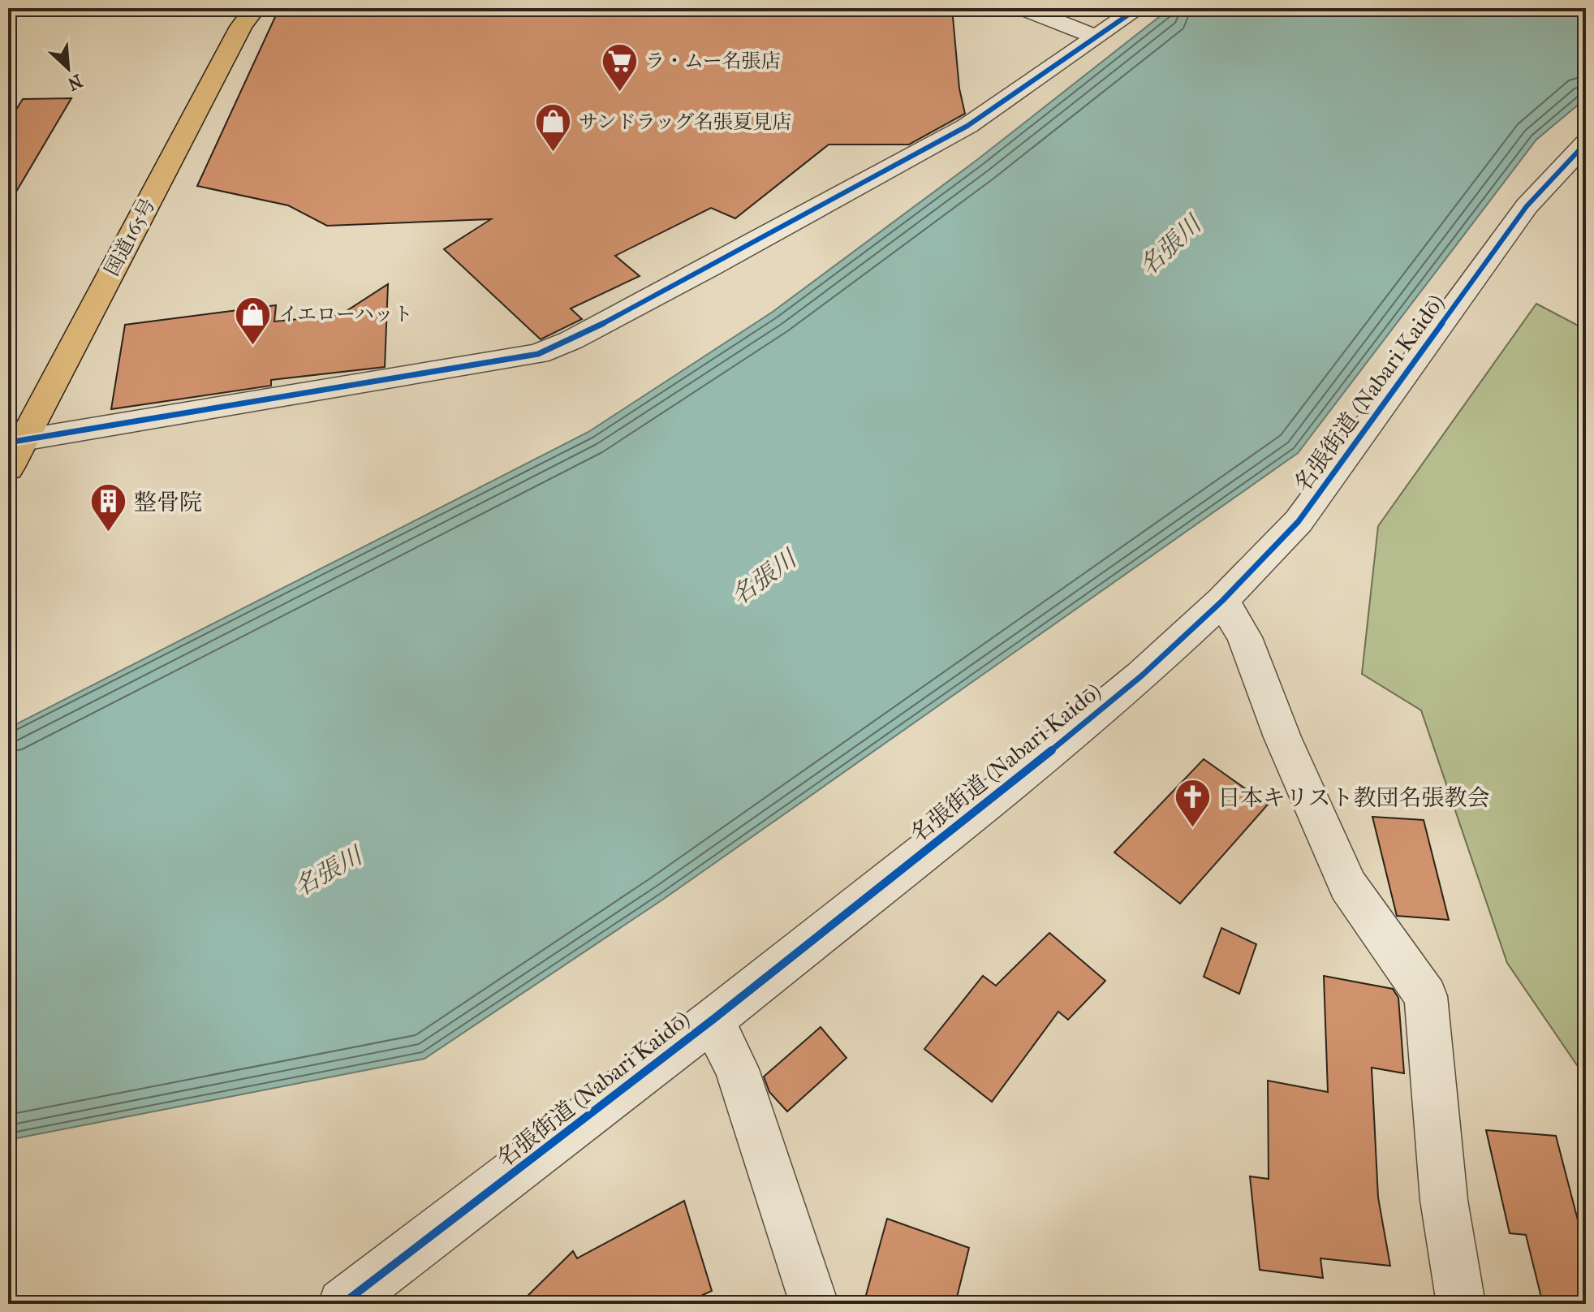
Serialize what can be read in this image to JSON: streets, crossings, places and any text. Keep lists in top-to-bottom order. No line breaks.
{"streets":{"highway":["国道165号"],"street":["名張街道 (Nabari Kaidō)"]},"water":["名張川"],"places":{"supermarket":["ラ・ムー名張店"],"shop":["サンドラッグ名張夏見店","イエローハット"],"building":["整骨院"],"church":["日本キリスト教団名張教会"]},"north":"bottom right"}
